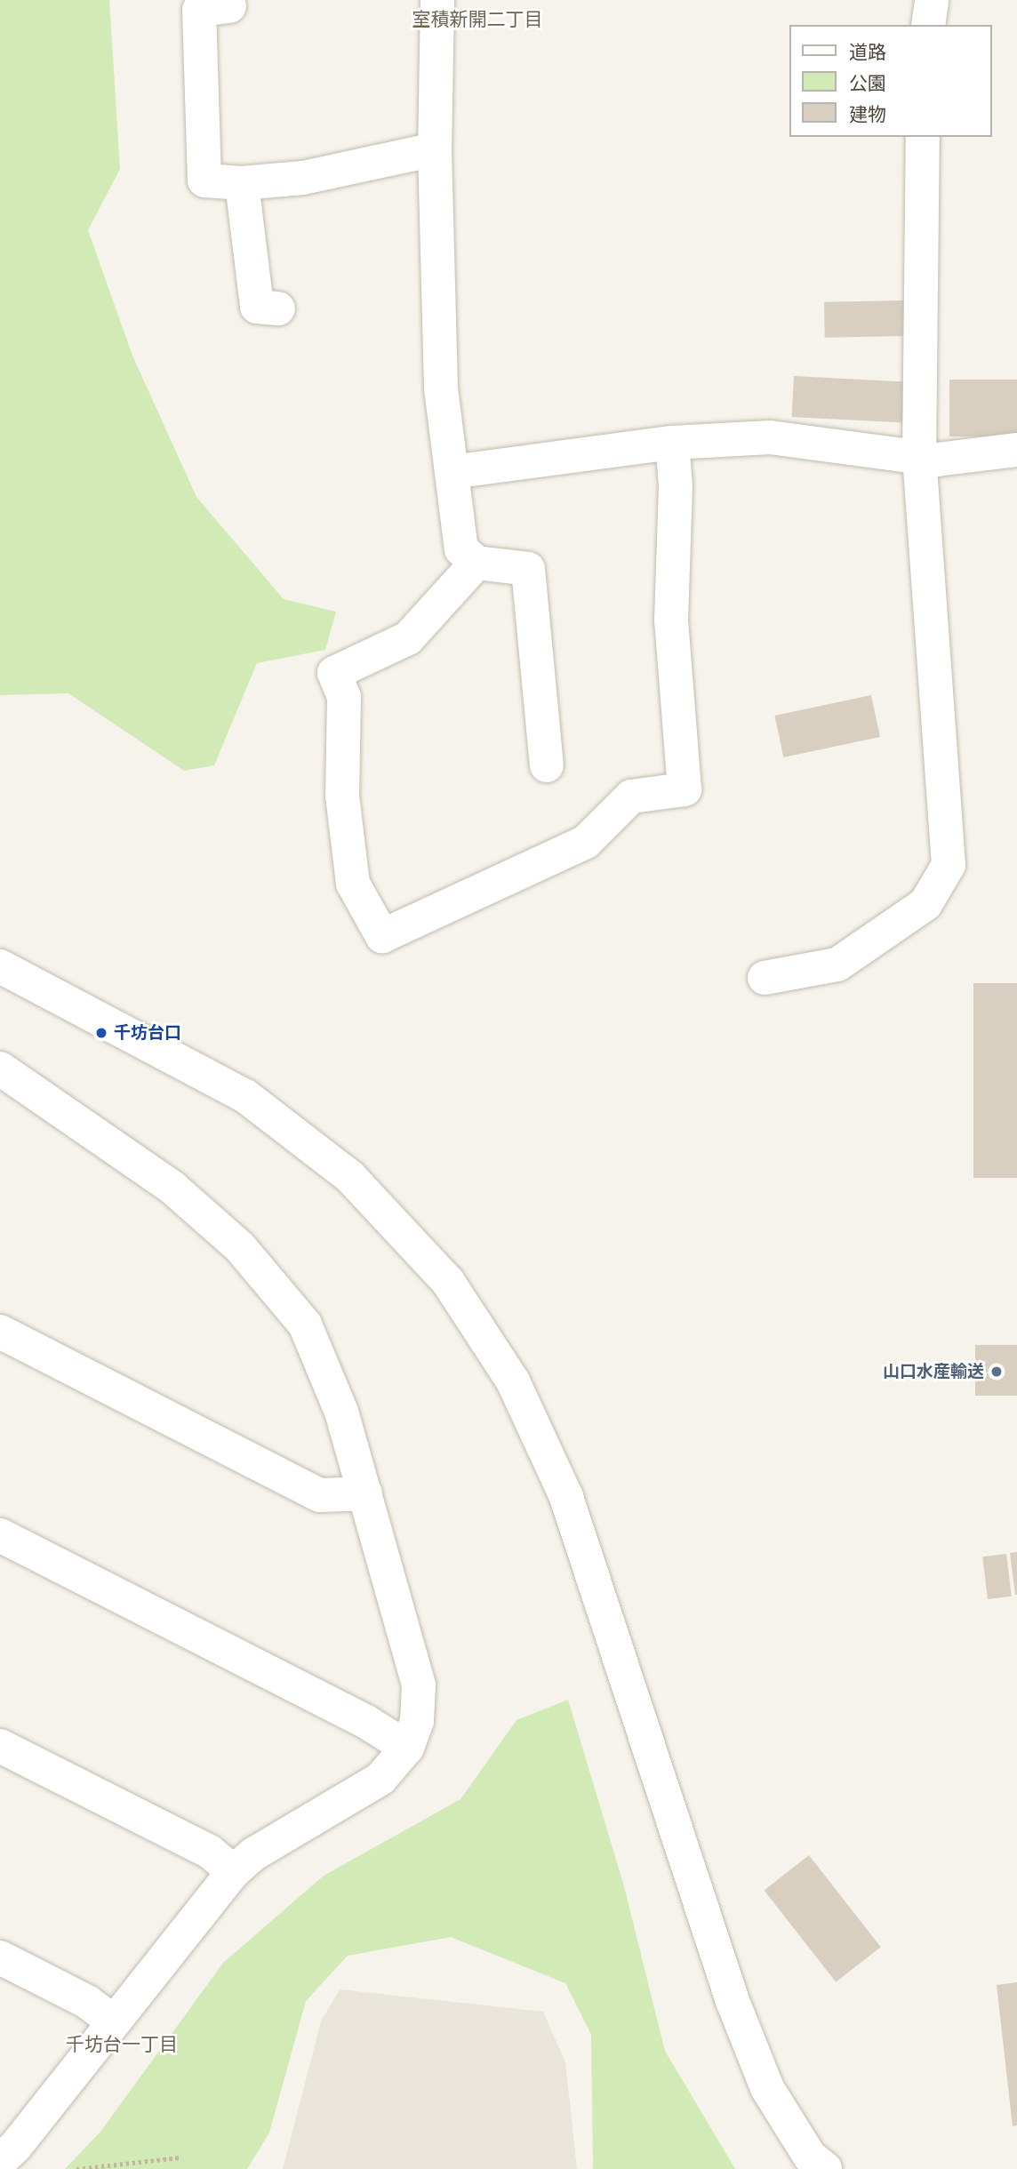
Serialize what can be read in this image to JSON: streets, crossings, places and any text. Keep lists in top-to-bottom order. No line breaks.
{"districts":["室積新開二丁目","千坊台一丁目"],"places":["千坊台口","山口水産輸送"],"legend":["道路","公園","建物"]}
